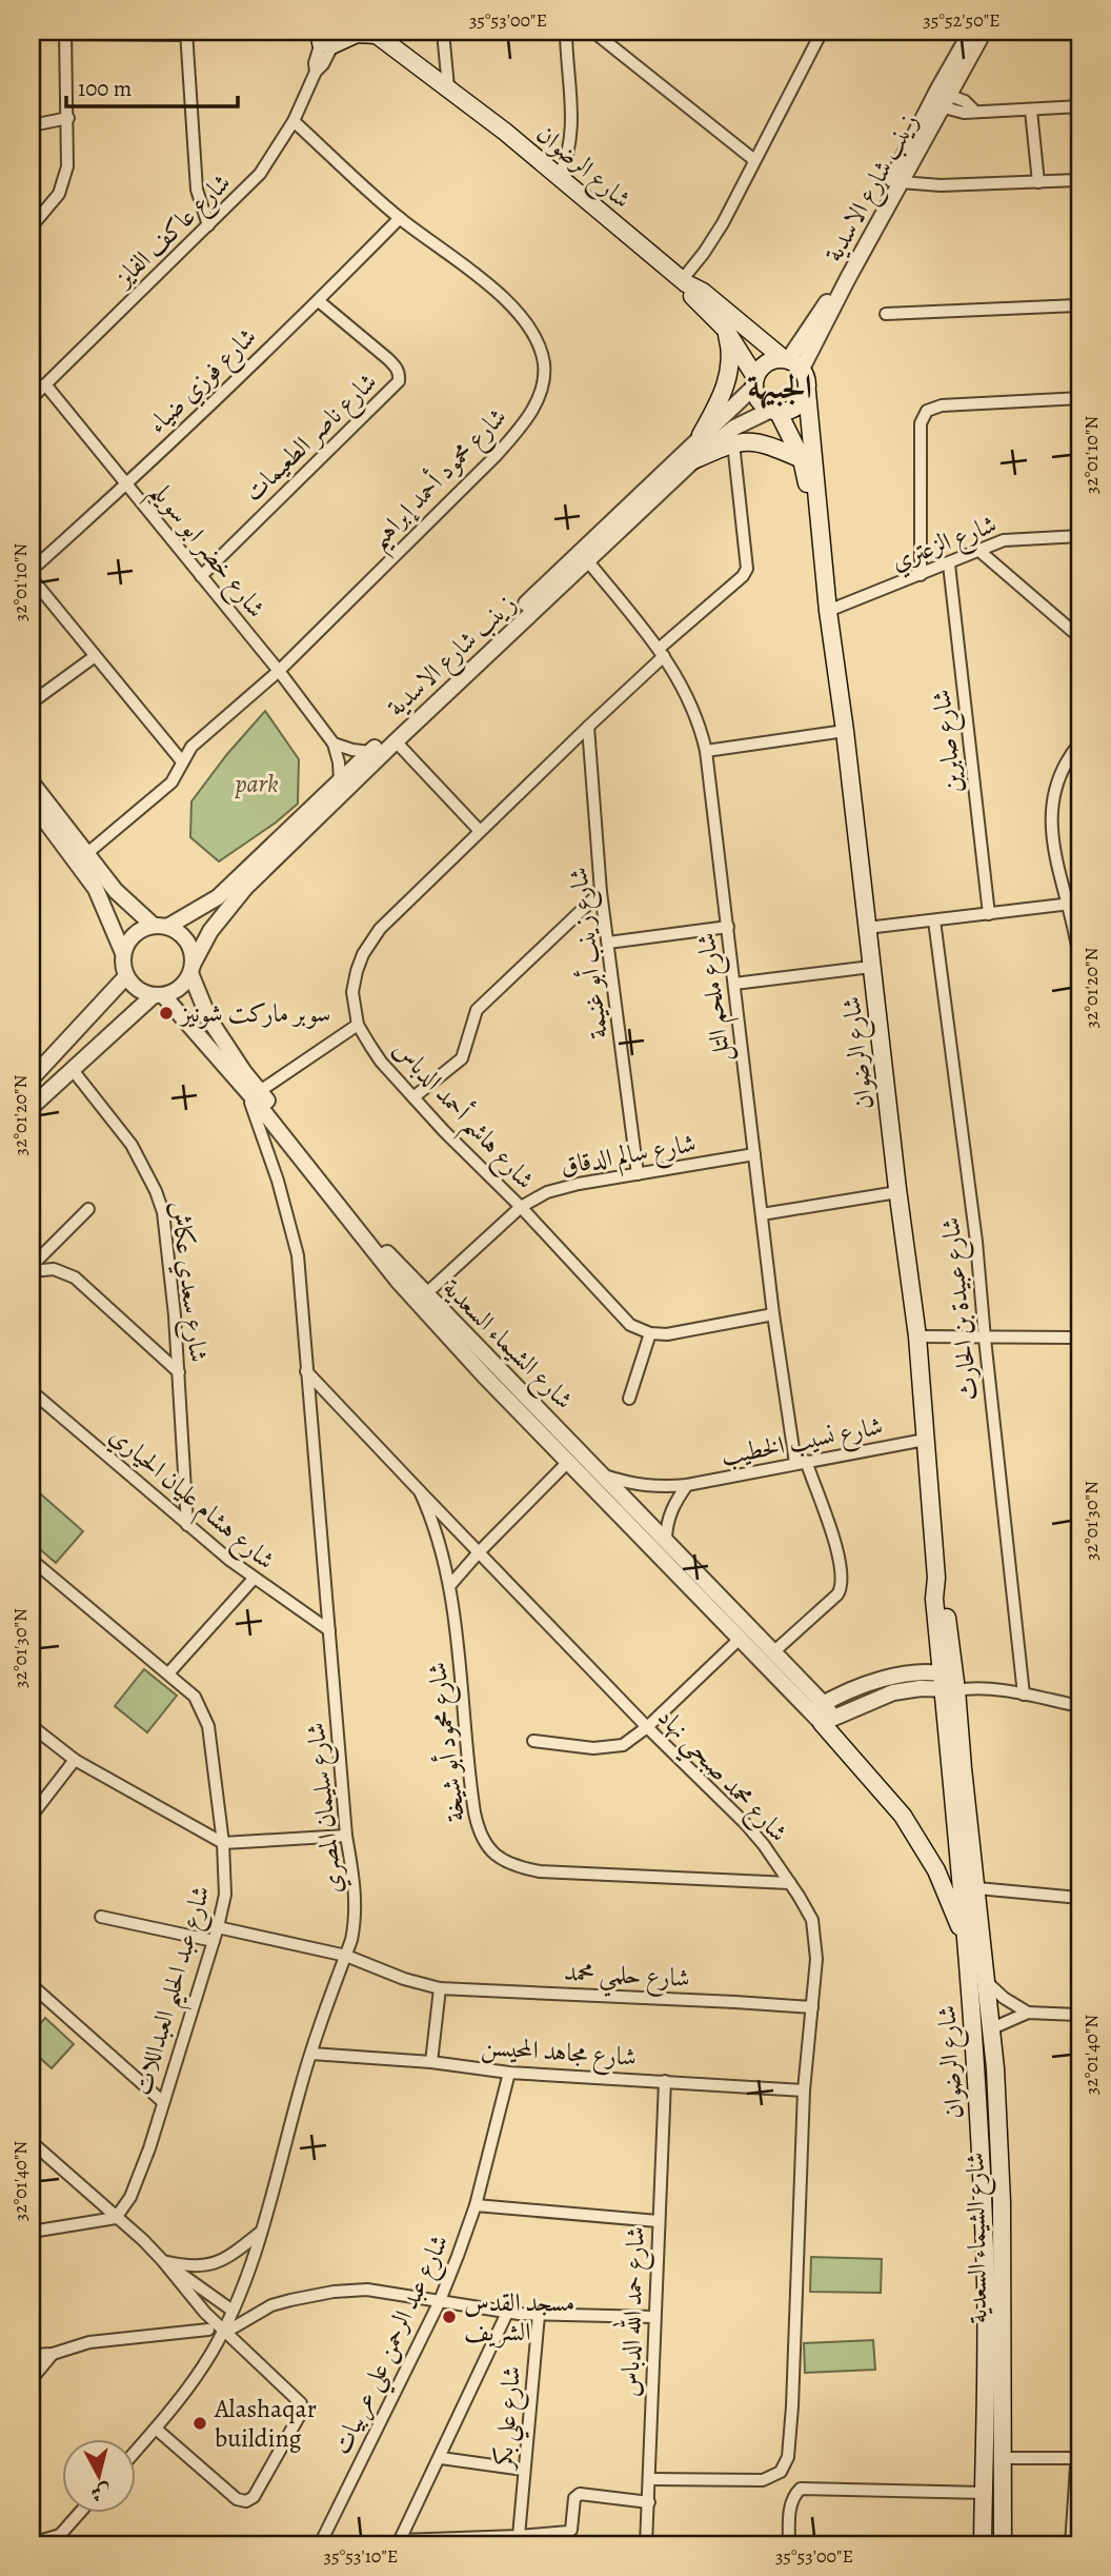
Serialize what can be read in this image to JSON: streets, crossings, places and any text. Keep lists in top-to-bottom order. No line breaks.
{"streets":{"main road":["شارع الرضوان","شارع الشيماء السعدية"],"street":["زينب شارع الاسدية","شارع عاكف الفايز","شارع فوزي ضياء","شارع ناصر الطعيمات","شارع محمود أحمد إبراهيم","شارع الزعتري","شارع خضر ابو سويلم","شارع صابرين","شارع زينب أبو غنيمة","شارع ملحم التل","شارع هاشم أحمد الدباس","شارع سالم الدقاق","شارع سعدي عكاش","شارع عبيدة بن الحارث","شارع نسيب الخطيب","شارع هشام عليان الحياري","شارع محمود أبو شيخة","شارع محمد صبحي نهاد","شارع سليمان المصري","شارع حلمي محمد","شارع عبد الحليم العبداللات","شارع مجاهد المحيسن","شارع حمد الله الدباس","شارع عبد الرحمن علي عربيات","شارع علي بكر"]},"crossings":[["شارع الرضوان","زينب شارع الاسدية"],["شارع الرضوان","شارع الزعتري"],["شارع الرضوان","شارع الشيماء السعدية"],["شارع الرضوان","شارع نسيب الخطيب"],["زينب شارع الاسدية","شارع خضر ابو سويلم"],["زينب شارع الاسدية","شارع ملحم التل"],["زينب شارع الاسدية","شارع الشيماء السعدية"],["شارع عاكف الفايز","شارع محمود أحمد إبراهيم"],["شارع عاكف الفايز","شارع خضر ابو سويلم"],["شارع فوزي ضياء","شارع ناصر الطعيمات"],["شارع فوزي ضياء","شارع محمود أحمد إبراهيم"],["شارع فوزي ضياء","شارع خضر ابو سويلم"],["شارع ناصر الطعيمات","شارع خضر ابو سويلم"],["شارع محمود أحمد إبراهيم","شارع خضر ابو سويلم"],["شارع الزعتري","شارع صابرين"],["شارع زينب أبو غنيمة","شارع هاشم أحمد الدباس"],["شارع زينب أبو غنيمة","شارع سالم الدقاق"],["شارع ملحم التل","شارع هاشم أحمد الدباس"],["شارع ملحم التل","شارع سالم الدقاق"],["شارع ملحم التل","شارع الشيماء السعدية"],["شارع ملحم التل","شارع نسيب الخطيب"],["شارع هاشم أحمد الدباس","شارع سالم الدقاق"],["شارع سالم الدقاق","شارع الشيماء السعدية"],["شارع سعدي عكاش","شارع هشام عليان الحياري"],["شارع الشيماء السعدية","شارع نسيب الخطيب"],["شارع الشيماء السعدية","شارع سليمان المصري"],["شارع هشام عليان الحياري","شارع سليمان المصري"],["شارع محمود أبو شيخة","شارع محمد صبحي نهاد"],["شارع محمود أبو شيخة","شارع سليمان المصري"],["شارع محمد صبحي نهاد","شارع حلمي محمد"],["شارع محمد صبحي نهاد","شارع مجاهد المحيسن"],["شارع محمد صبحي نهاد","شارع حمد الله الدباس"],["شارع سليمان المصري","شارع حلمي محمد"],["شارع سليمان المصري","شارع مجاهد المحيسن"],["شارع حلمي محمد","شارع عبد الحليم العبداللات"],["شارع مجاهد المحيسن","شارع حمد الله الدباس"],["شارع مجاهد المحيسن","شارع عبد الرحمن علي عربيات"]],"districts":["الجبيهة"],"parks":["park"],"places":["سوبر ماركت شونيز","مسجد القدس الشريف","Alashaqar building"],"scale_bar":"100 m","north":"bottom","coordinates":["35°53'00\"E","35°52'50\"E","32°01'10\"N","32°01'20\"N","32°01'30\"N","32°01'40\"N","35°53'10\"E"]}
